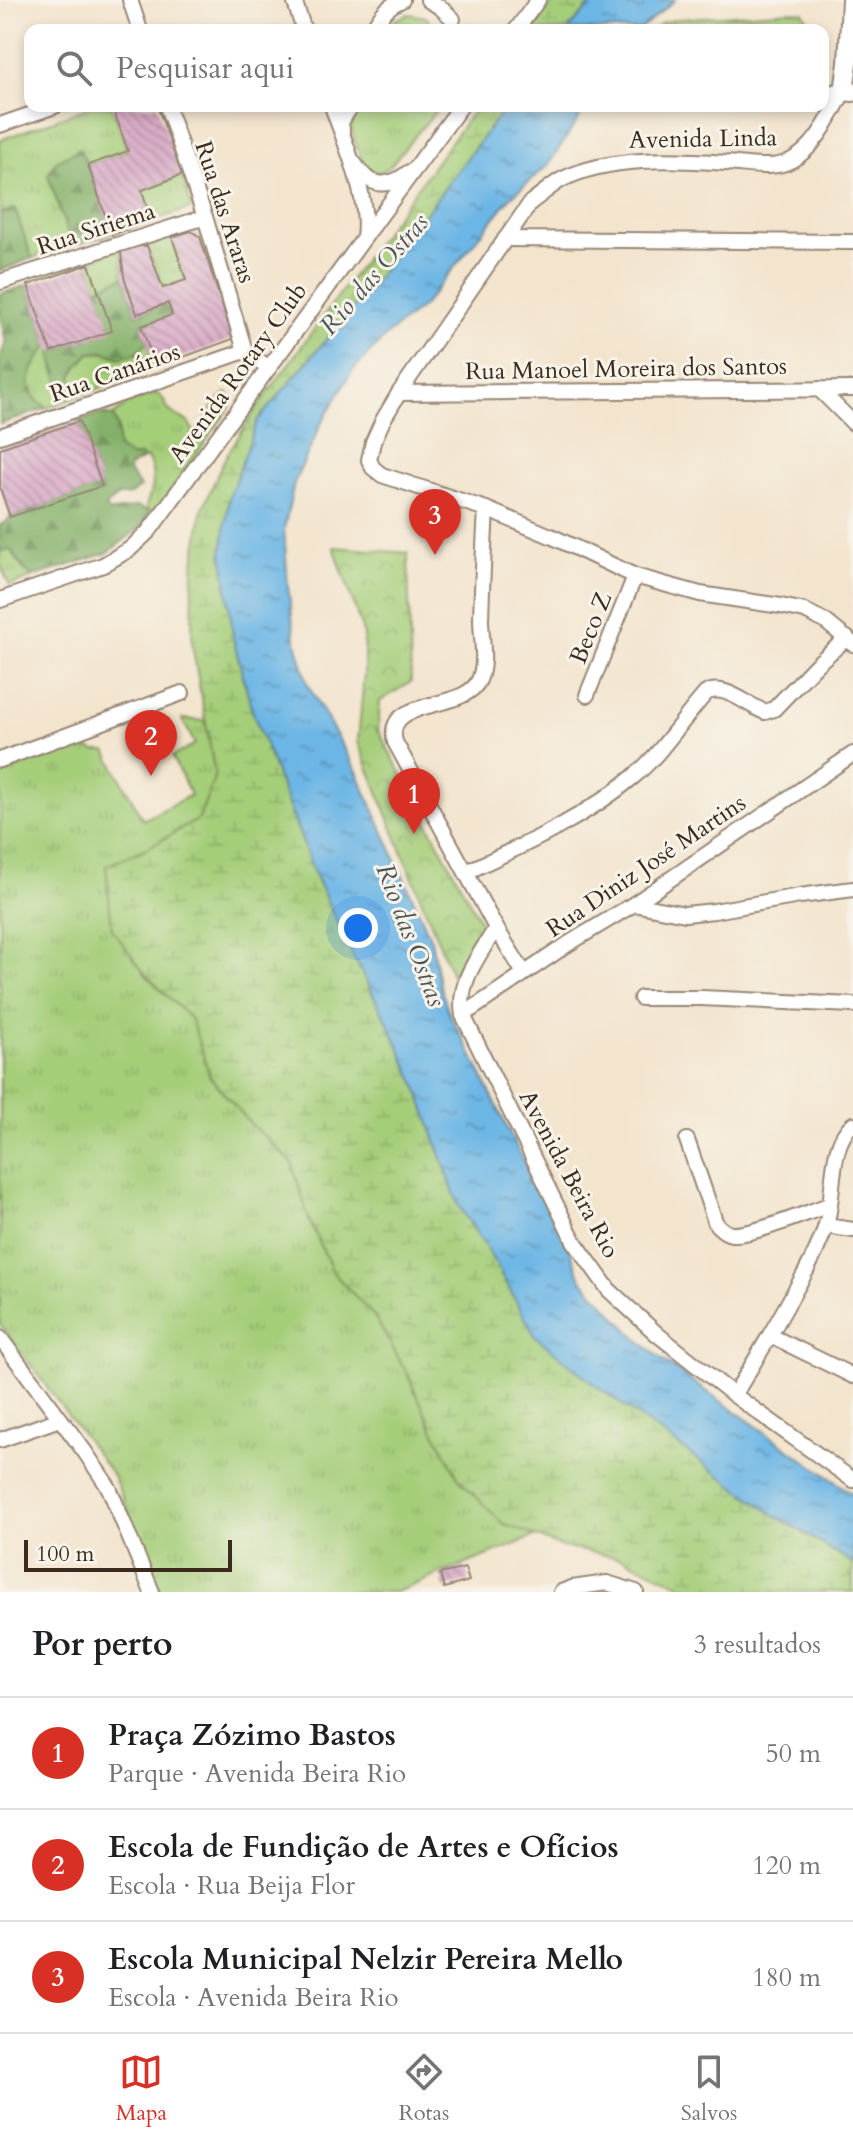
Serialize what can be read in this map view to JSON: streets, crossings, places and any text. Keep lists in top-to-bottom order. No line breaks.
{"streets":{"street":["Avenida Linda","Rua das Araras","Rua Siriema","Rua Manoel Moreira dos Santos","Rua Canários","Avenida Rotary Club","Beco Z","Rua Diniz José Martins","Avenida Beira Rio"]},"crossings":[["Avenida Linda","Rua Manoel Moreira dos Santos"],["Rua das Araras","Rua Siriema"],["Rua das Araras","Rua Canários"],["Rua Diniz José Martins","Avenida Beira Rio"]],"water":["Rio das Ostras"],"scale_bar":"100 m","page":{"search":"Pesquisar aqui","pins":["3","2","1"],"scale":"100 m","heading":["Por perto","3 resultados"],"list":[{"mark":"1","name":"Praça Zózimo Bastos","note":"Parque · Avenida Beira Rio","value":"50 m"},{"mark":"2","name":"Escola de Fundição de Artes e Ofícios","note":"Escola · Rua Beija Flor","value":"120 m"},{"mark":"3","name":"Escola Municipal Nelzir Pereira Mello","note":"Escola · Avenida Beira Rio","value":"180 m"}],"nav":["Mapa","Rotas","Salvos"]}}
